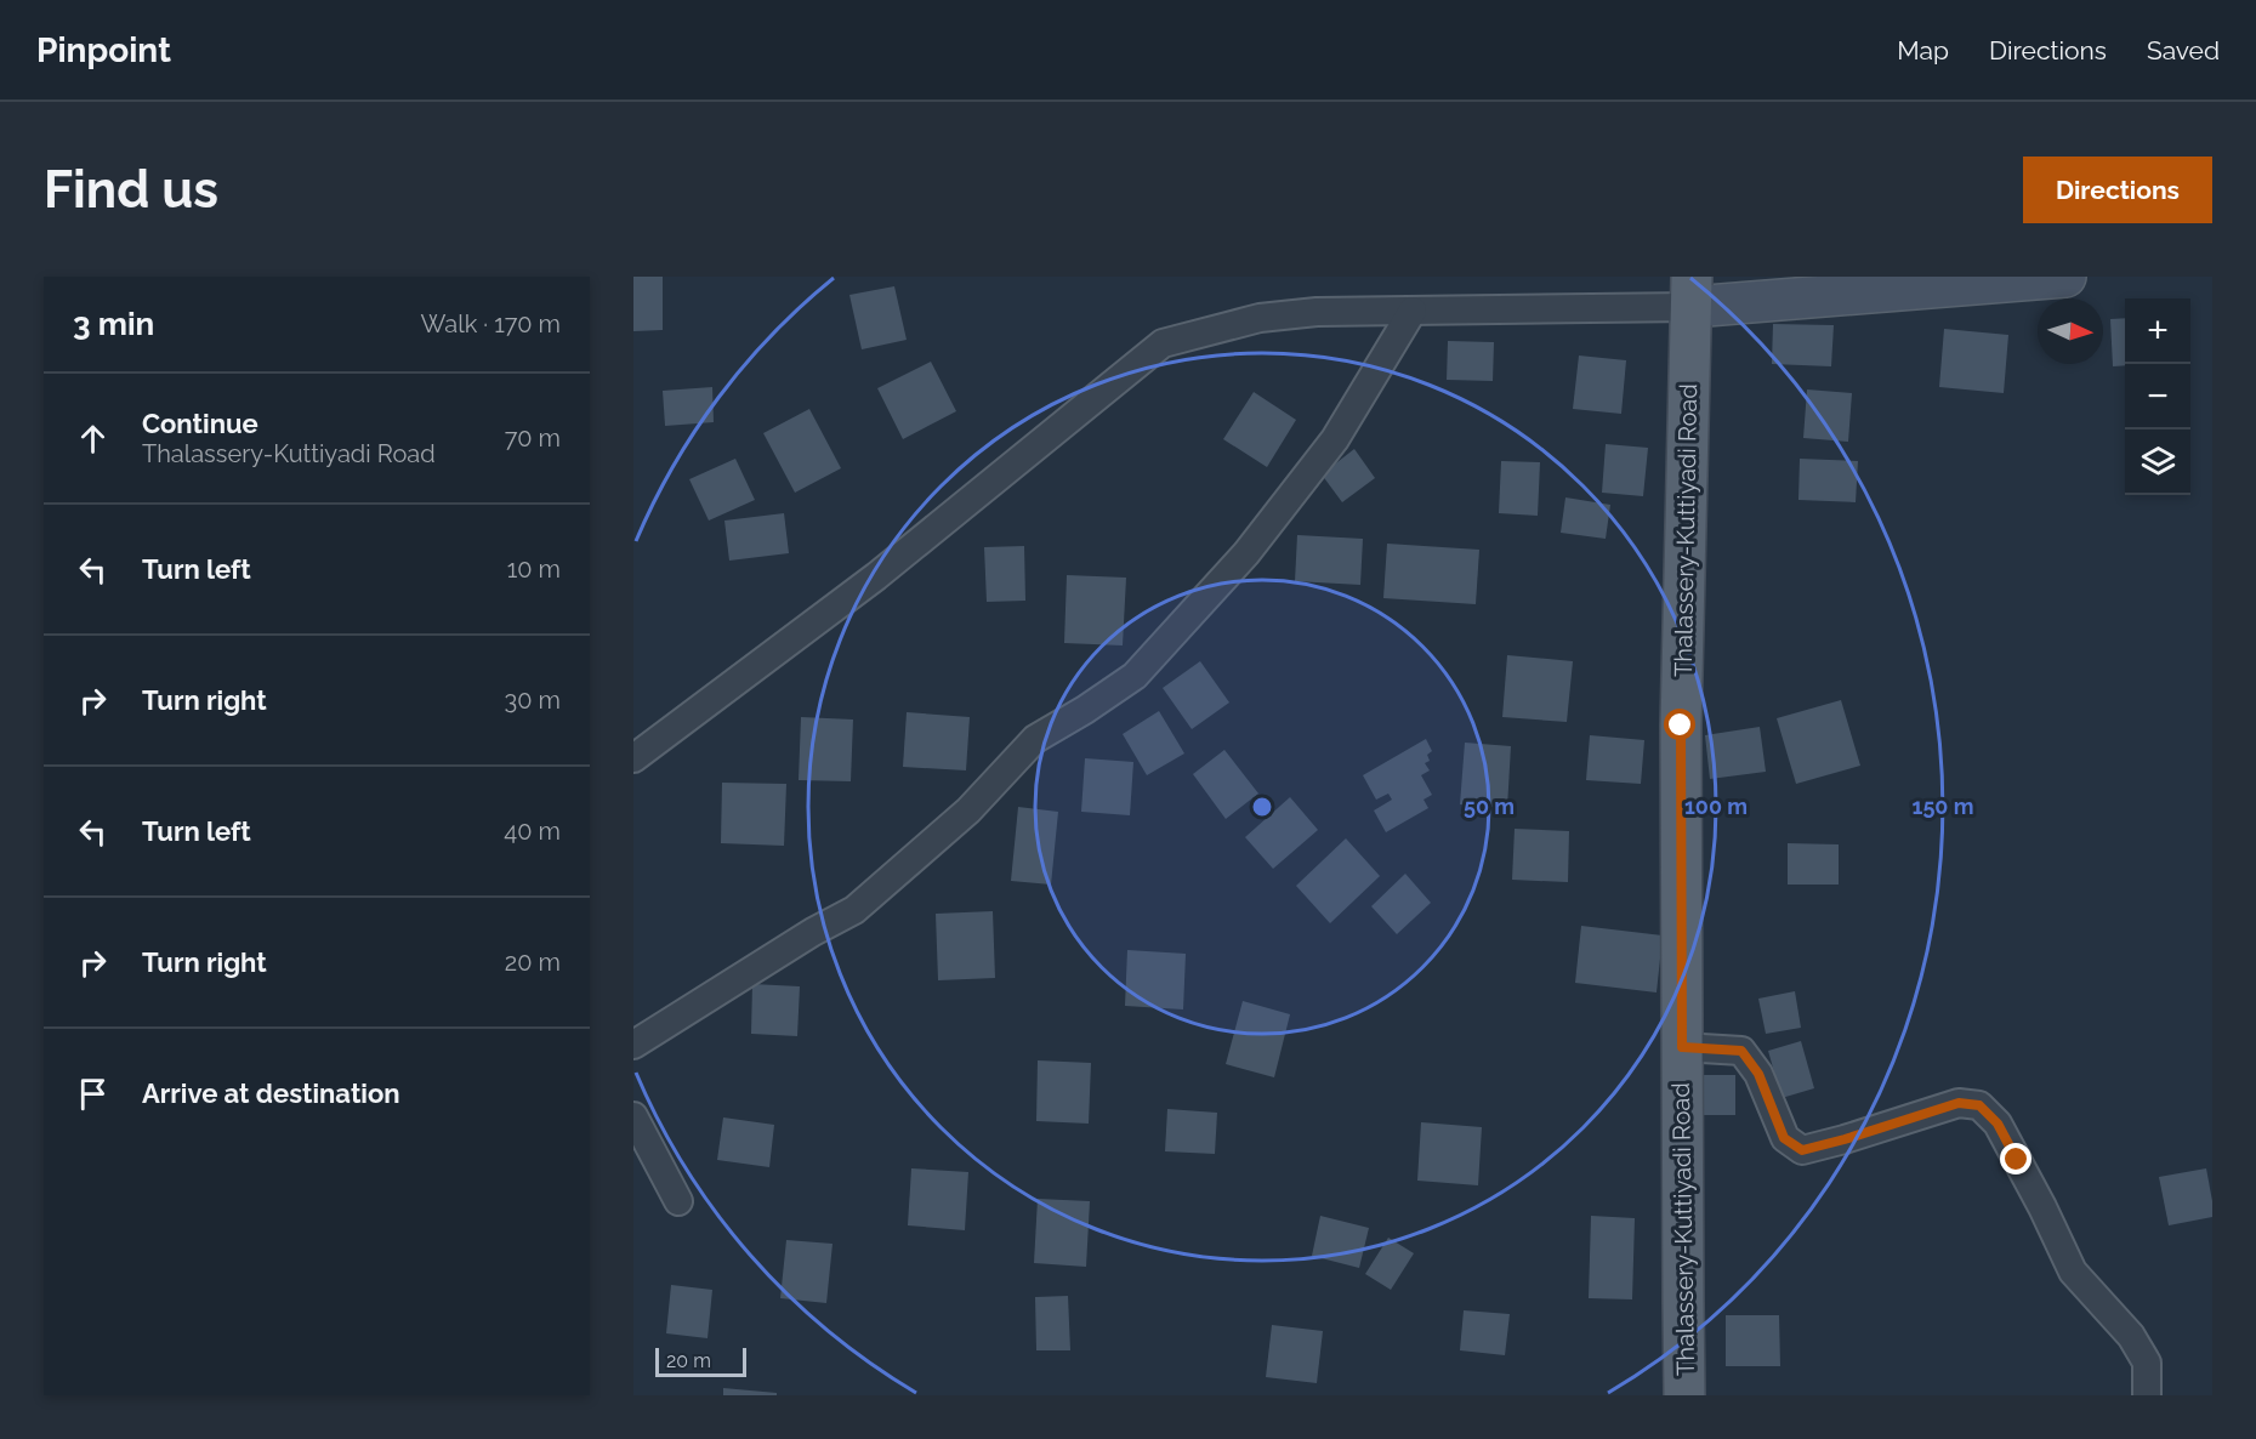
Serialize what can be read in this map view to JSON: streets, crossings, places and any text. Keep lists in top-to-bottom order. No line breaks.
{"streets":{"main road":["Thalassery-Kuttiyadi Road"]},"scale_bar":"20 m","north":"right","page":{"header":"Pinpoint","nav":["Map","Directions","Saved"],"buttons":"Directions","title":"Find us","heading":["3 min","Walk · 170 m"],"map_buttons":["+","−"],"list":[["Continue","Thalassery-Kuttiyadi Road","70 m"],["Turn left","10 m"],["Turn right","30 m"],["Turn left","40 m"],["Turn right","20 m"],"Arrive at destination"],"scale":"20 m"},"rings":["50 m","100 m","150 m"]}
